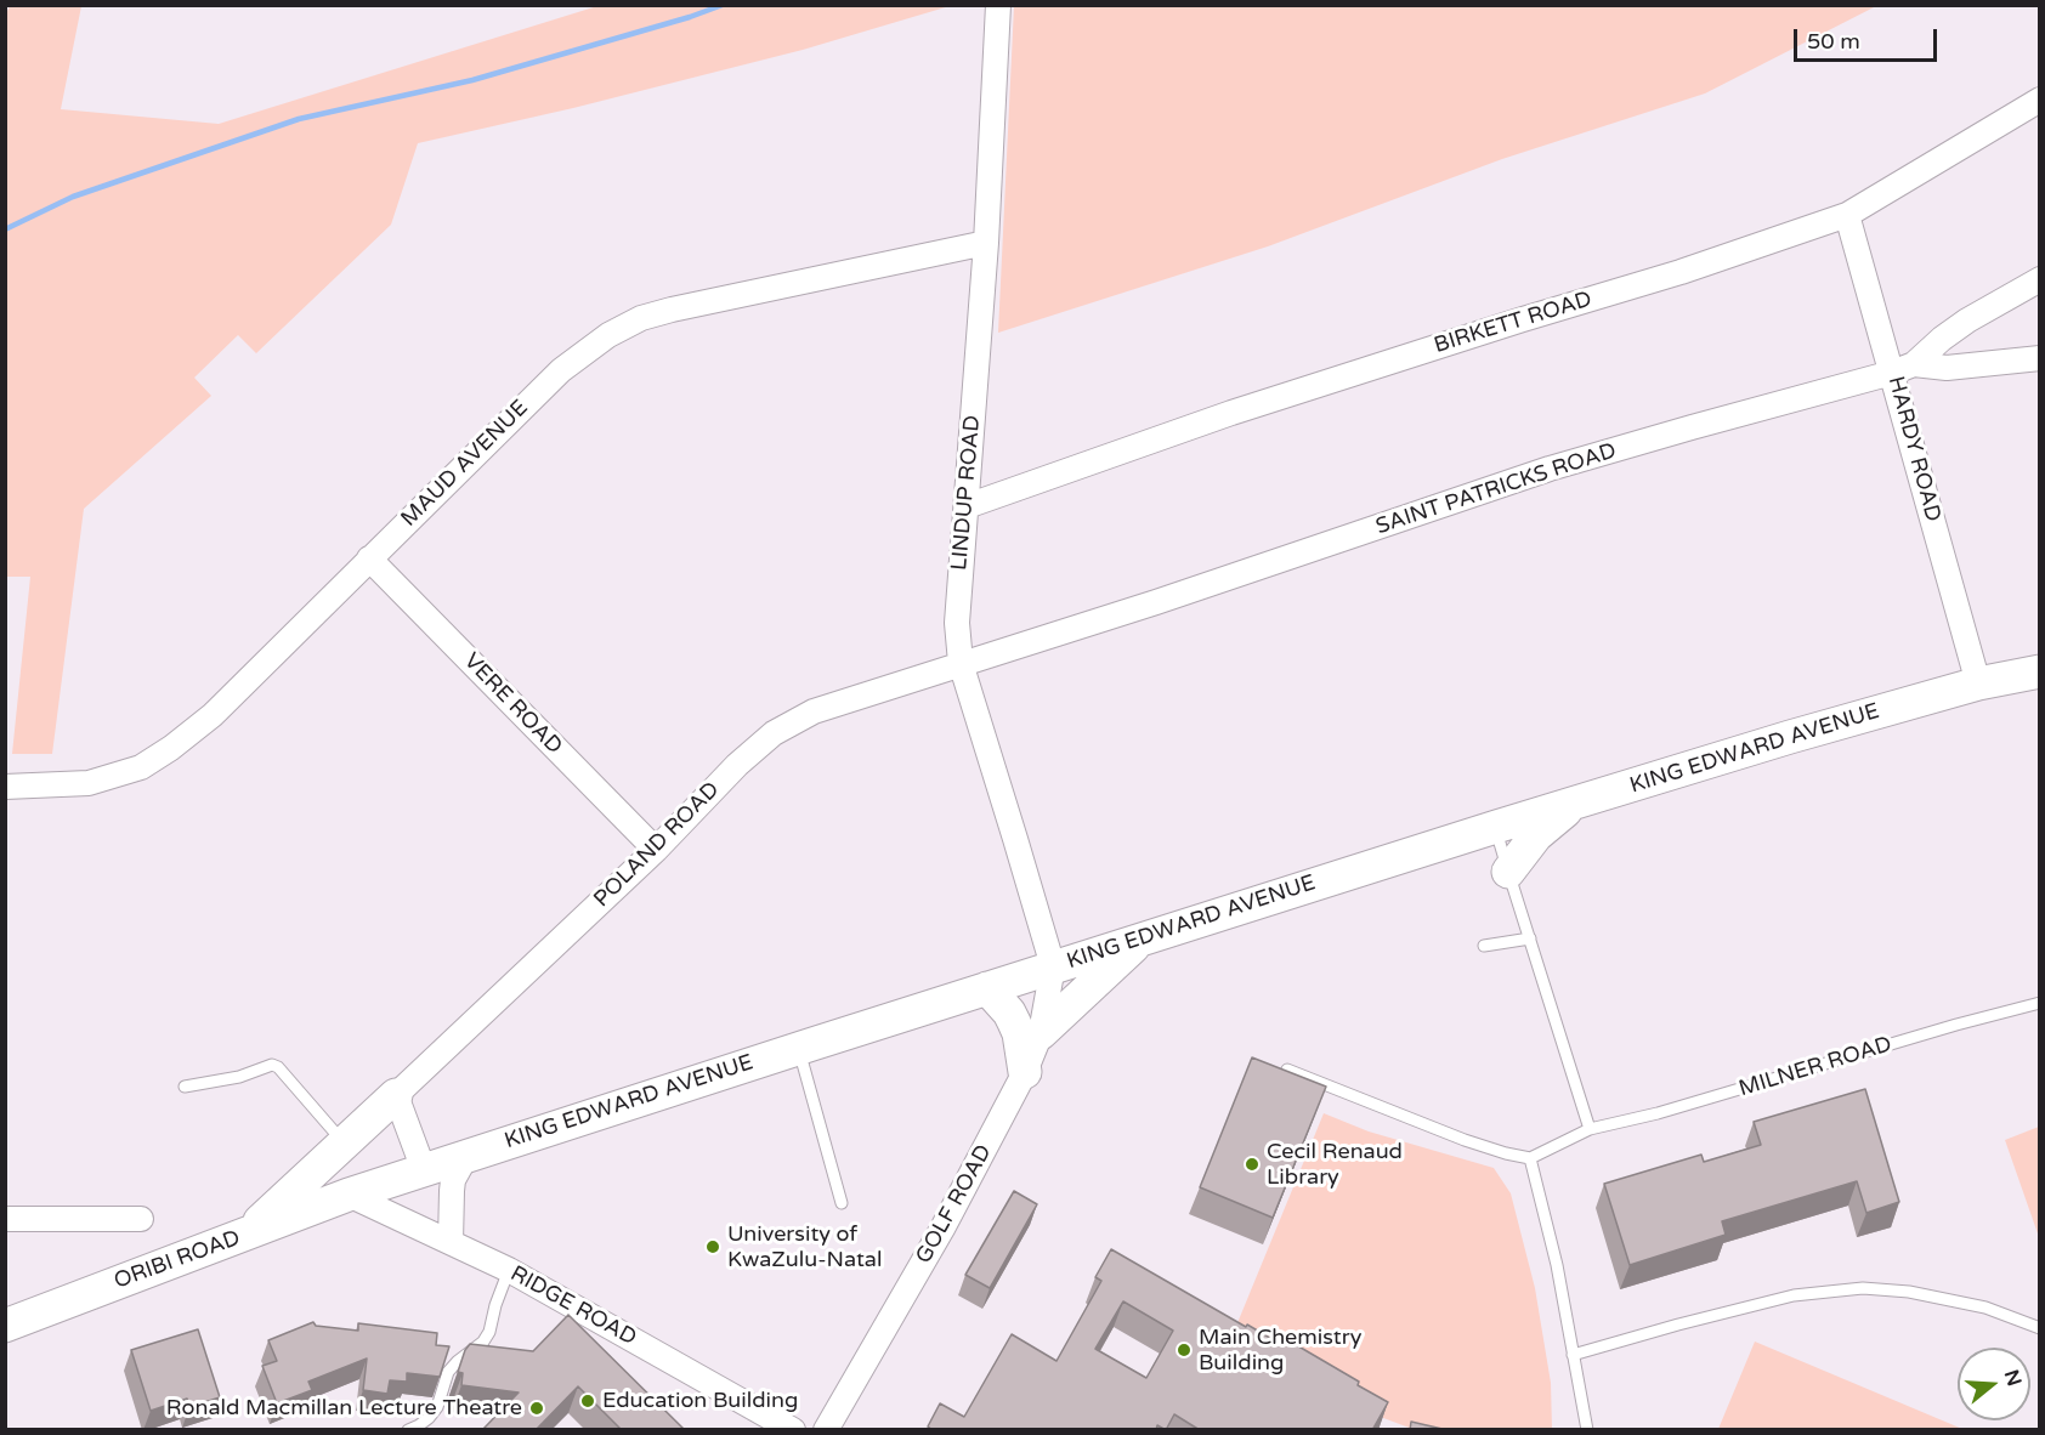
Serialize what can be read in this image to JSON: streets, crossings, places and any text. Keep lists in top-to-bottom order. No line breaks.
{"streets":{"street":["BIRKETT ROAD","HARDY ROAD","MAUD AVENUE","SAINT PATRICKS ROAD","LINDUP ROAD","VERE ROAD","KING EDWARD AVENUE","POLAND ROAD","GOLF ROAD","ORIBI ROAD","RIDGE ROAD"],"lane":["MILNER ROAD"]},"crossings":[["BIRKETT ROAD","HARDY ROAD"],["BIRKETT ROAD","LINDUP ROAD"],["HARDY ROAD","SAINT PATRICKS ROAD"],["HARDY ROAD","KING EDWARD AVENUE"],["MAUD AVENUE","LINDUP ROAD"],["MAUD AVENUE","VERE ROAD"],["SAINT PATRICKS ROAD","LINDUP ROAD"],["SAINT PATRICKS ROAD","POLAND ROAD"],["LINDUP ROAD","KING EDWARD AVENUE"],["LINDUP ROAD","POLAND ROAD"],["LINDUP ROAD","GOLF ROAD"],["VERE ROAD","POLAND ROAD"],["KING EDWARD AVENUE","GOLF ROAD"],["KING EDWARD AVENUE","ORIBI ROAD"],["KING EDWARD AVENUE","RIDGE ROAD"],["ORIBI ROAD","RIDGE ROAD"]],"places":["Cecil Renaud Library","University of KwaZulu-Natal","Main Chemistry Building","Education Building","Ronald Macmillan Lecture Theatre"],"scale_bar":"50 m","north":"right"}
